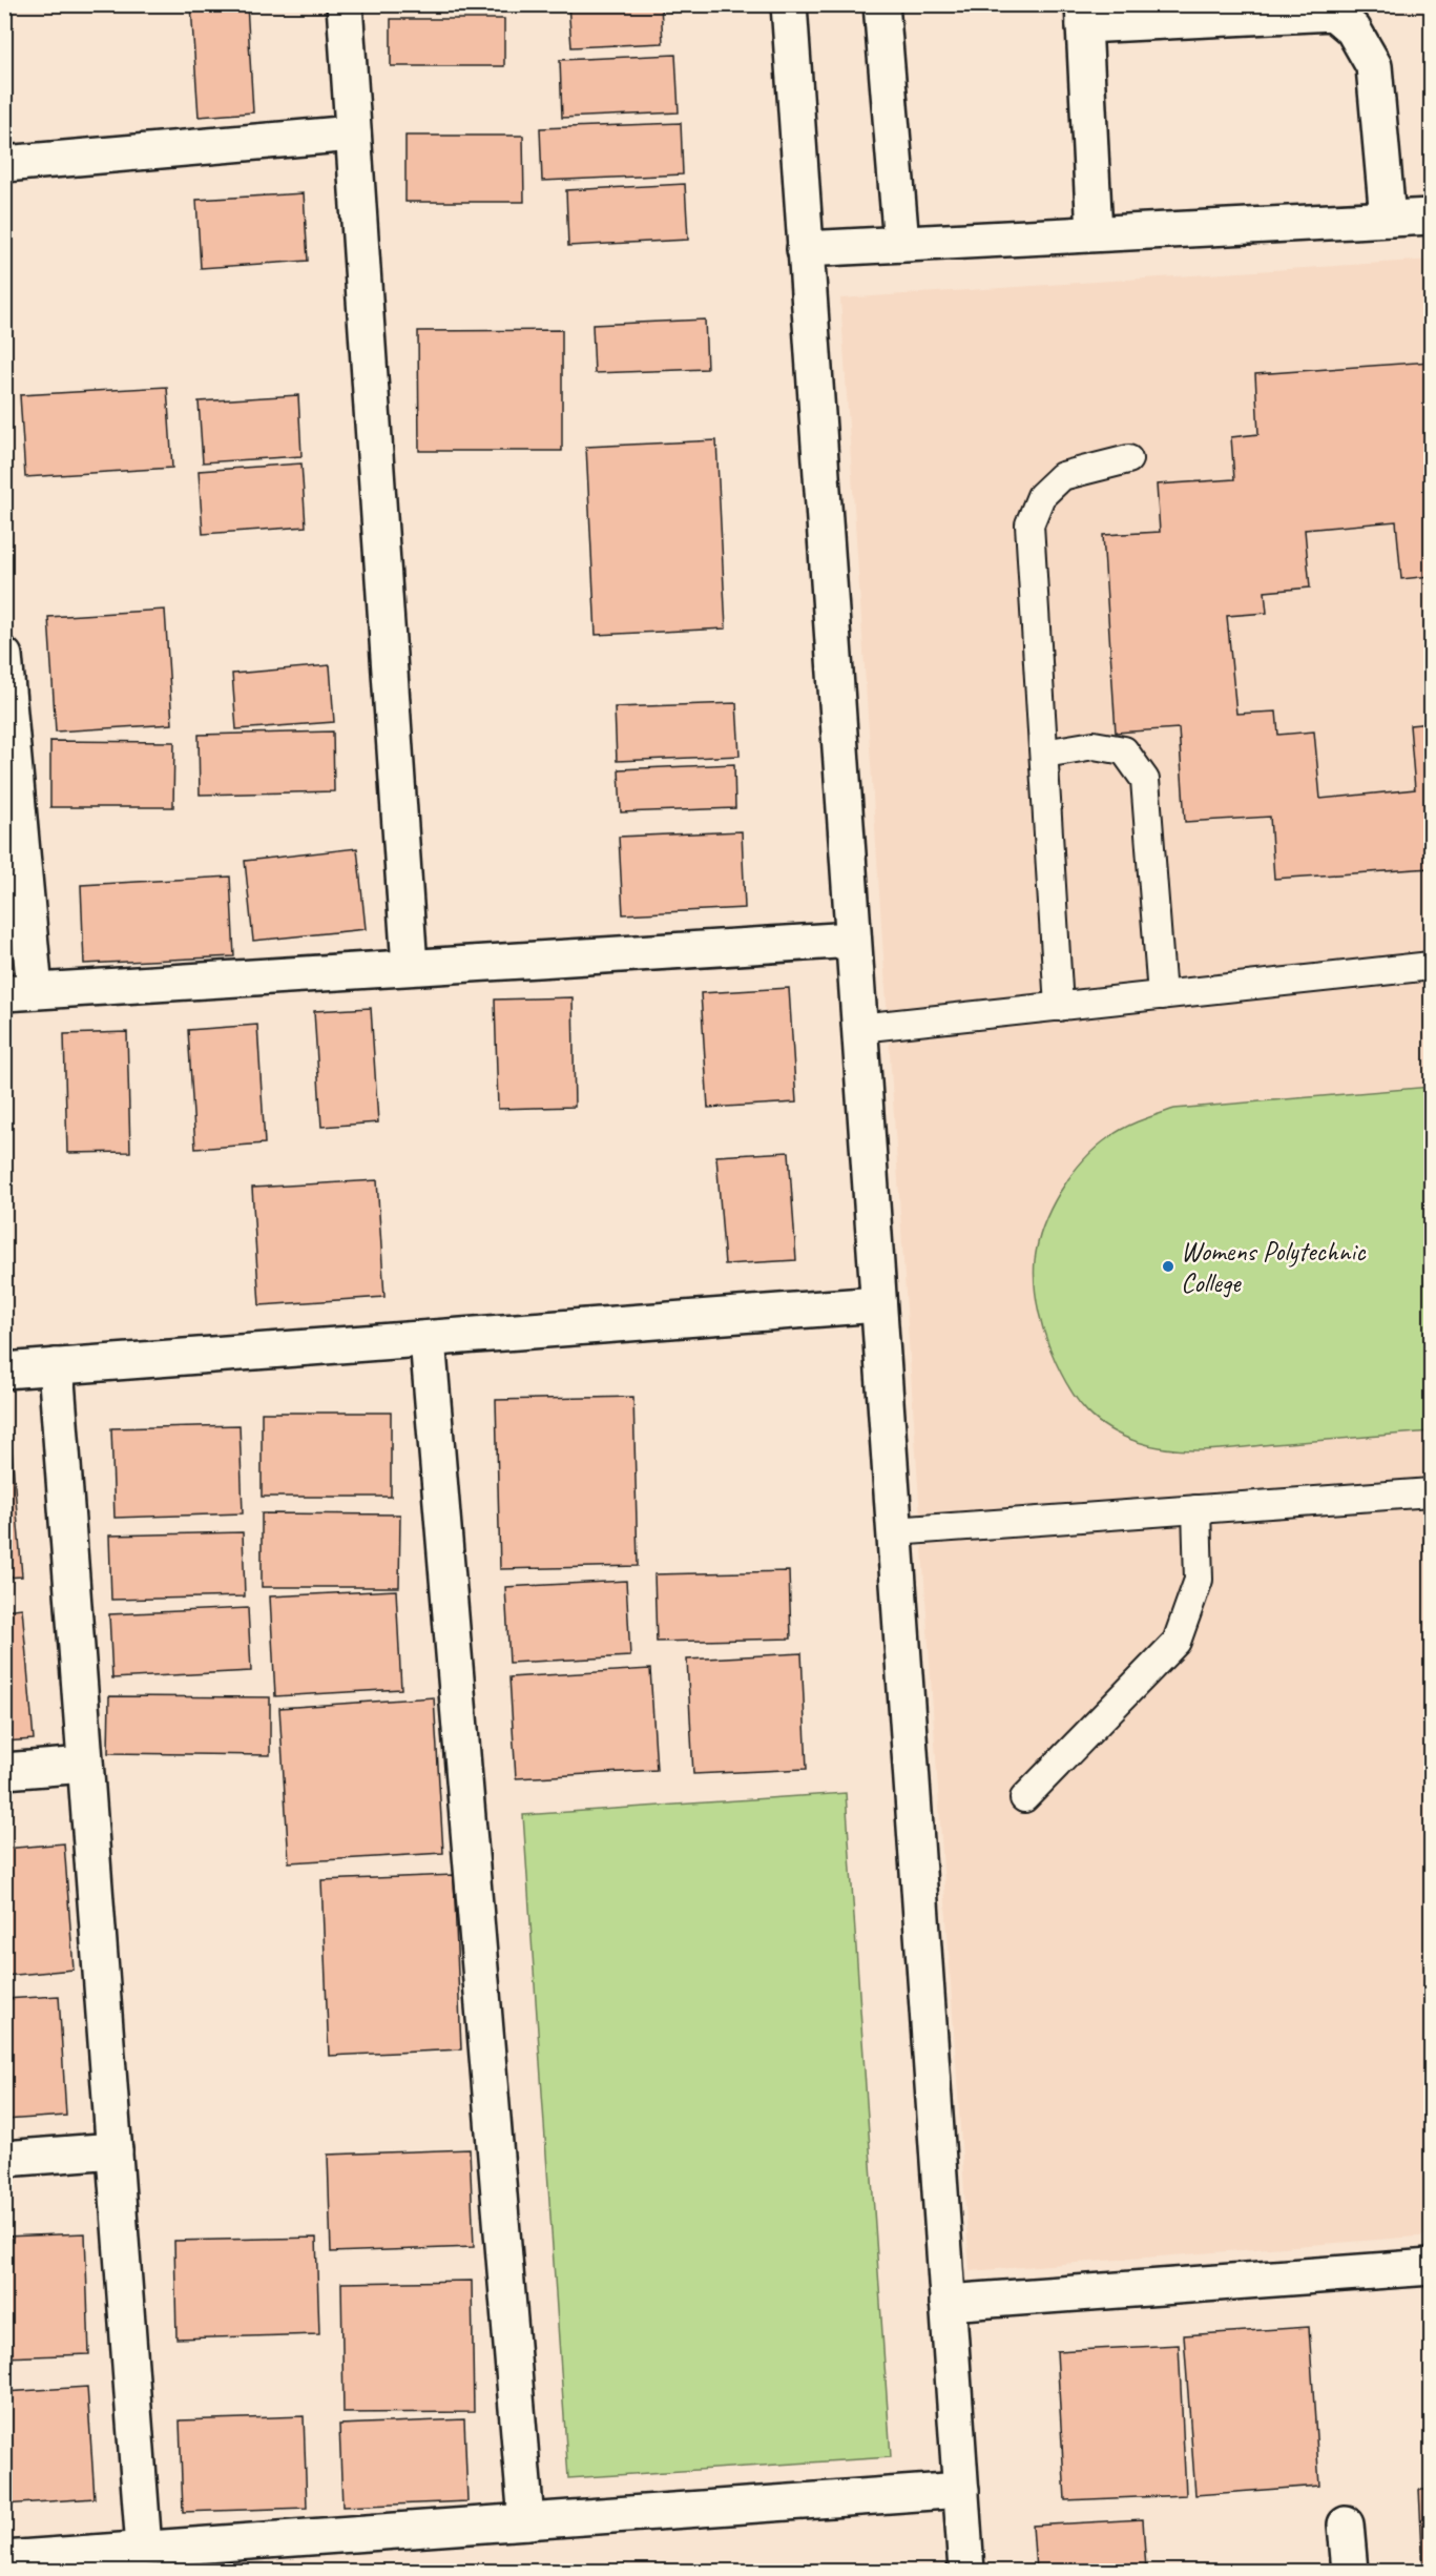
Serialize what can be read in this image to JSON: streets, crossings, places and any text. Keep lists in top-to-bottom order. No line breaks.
{"places":["Womens Polytechnic College"]}
